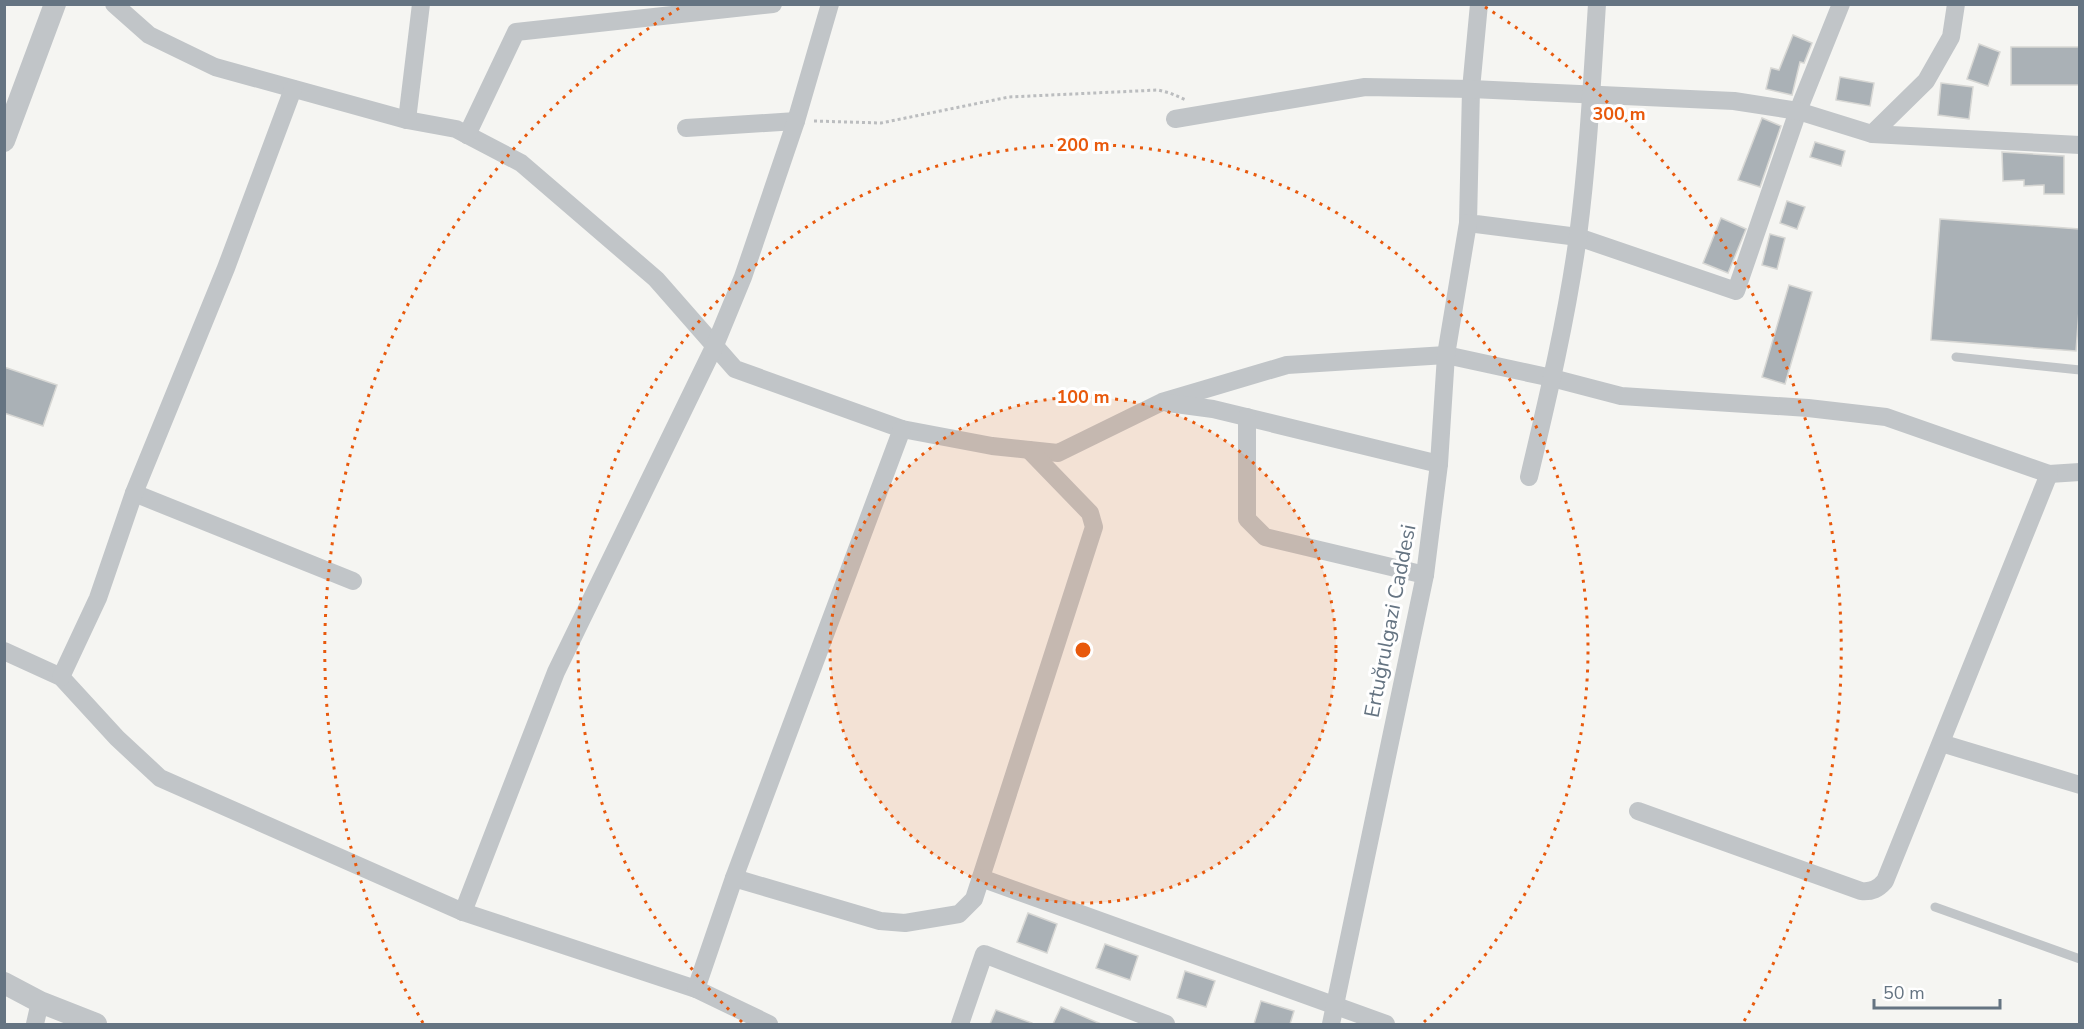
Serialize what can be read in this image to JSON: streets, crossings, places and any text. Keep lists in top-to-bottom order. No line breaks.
{"streets":{"street":["Ertuğrulgazi Caddesi"]},"scale_bar":"50 m","rings":["300 m","200 m","100 m"]}
